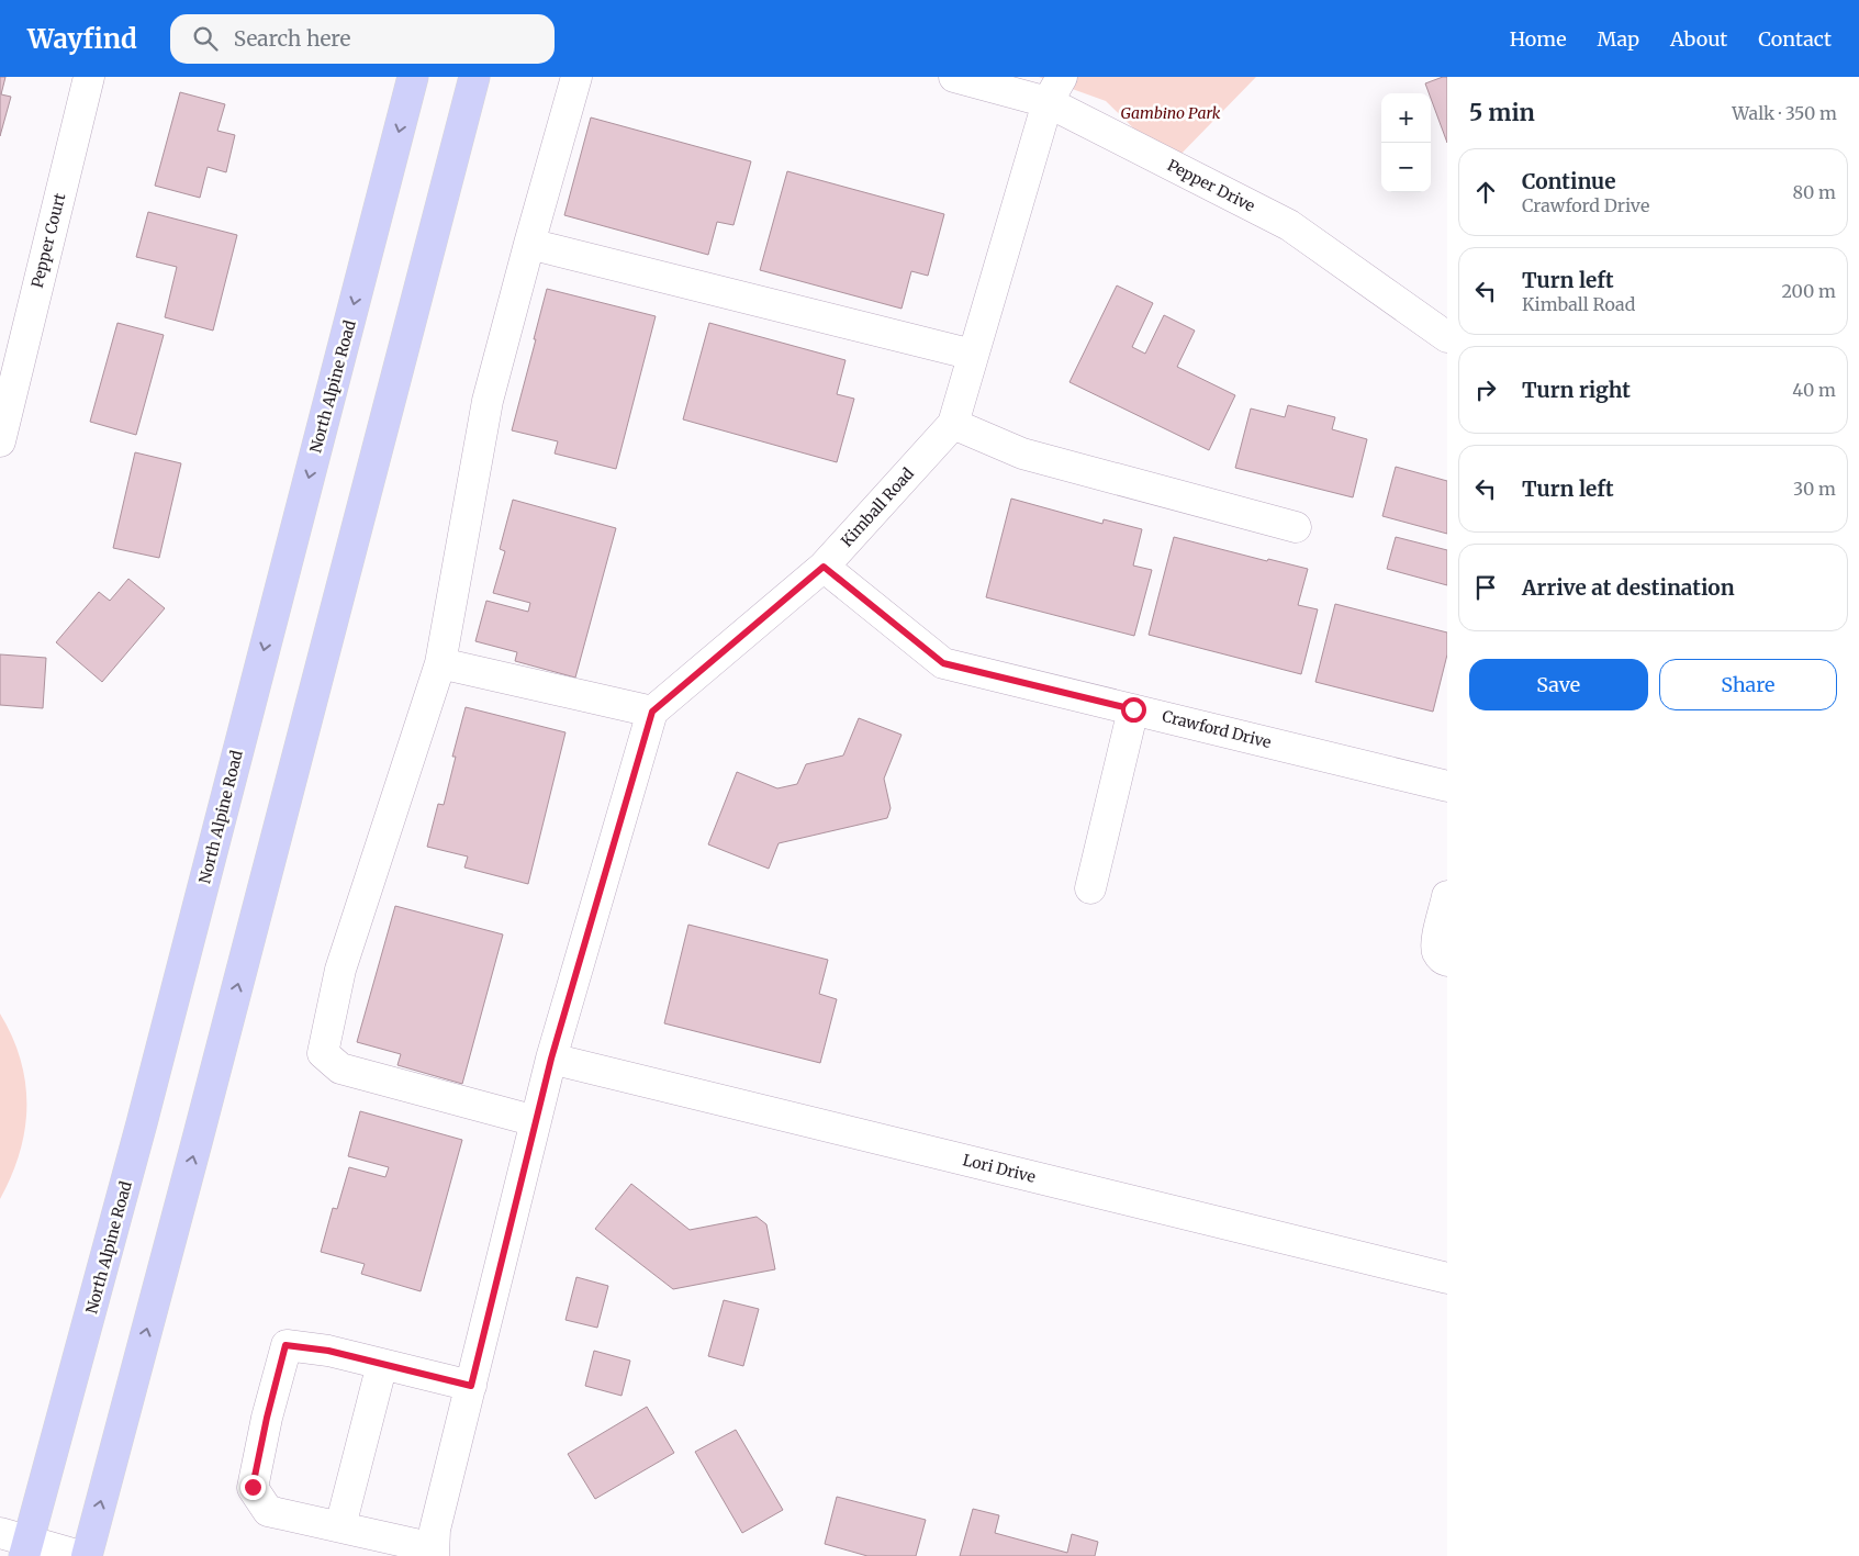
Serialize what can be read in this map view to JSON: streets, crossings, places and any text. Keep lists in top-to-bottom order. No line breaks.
{"streets":{"main road":["North Alpine Road"],"street":["Pepper Drive","Pepper Court","Kimball Road","Crawford Drive","Lori Drive"]},"crossings":[["Pepper Drive","Kimball Road"],["Kimball Road","Crawford Drive"]],"parks":["Gambino Park"],"page":{"header":"Wayfind","search":"Search here","nav":["Home","Map","About","Contact"],"heading":["5 min","Walk · 350 m"],"map_buttons":["+","−"],"list":[["Continue","Crawford Drive","80 m"],["Turn left","Kimball Road","200 m"],["Turn right","40 m"],["Turn left","30 m"],"Arrive at destination"],"buttons":["Save","Share"]}}
